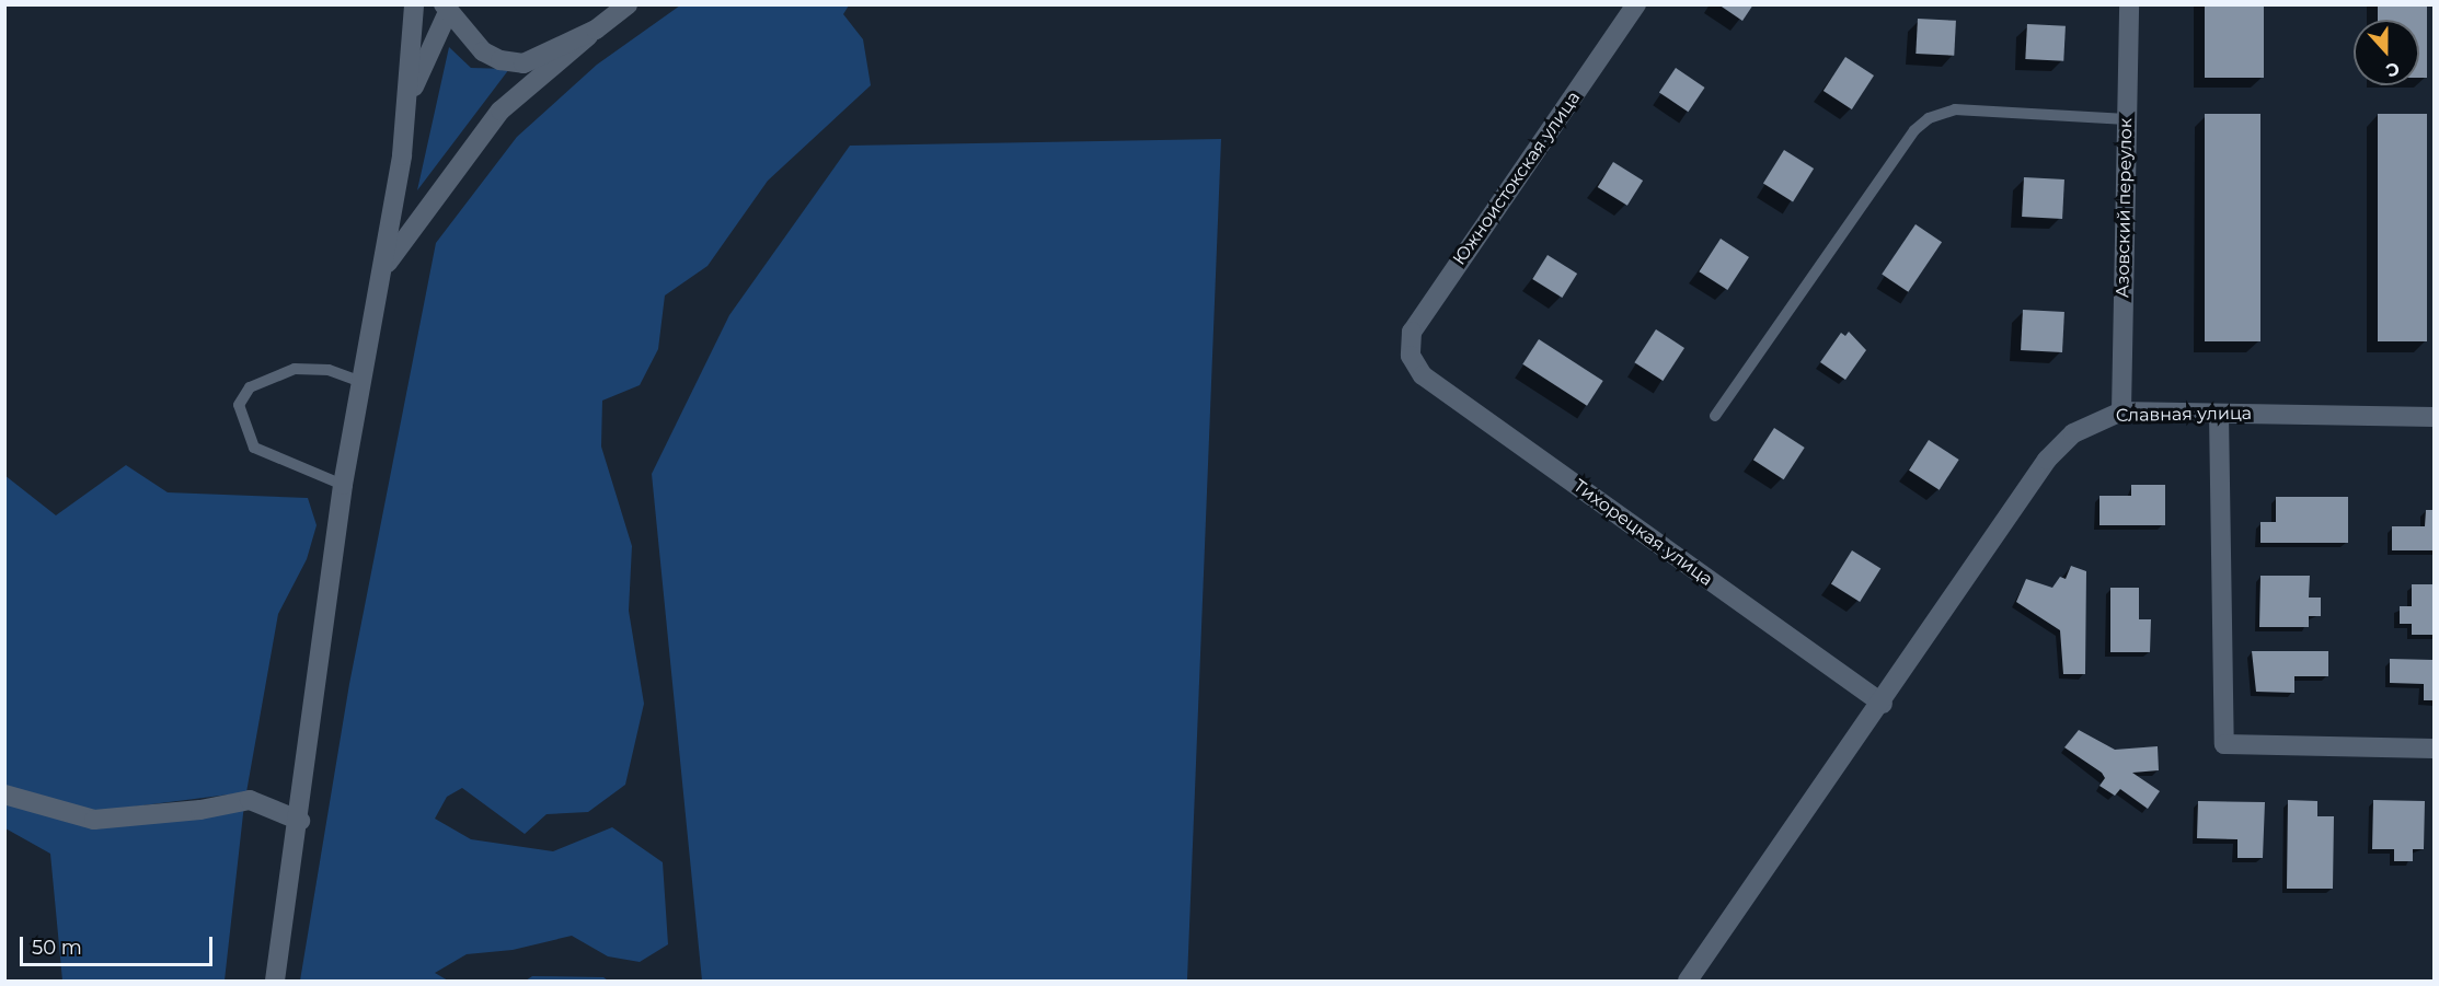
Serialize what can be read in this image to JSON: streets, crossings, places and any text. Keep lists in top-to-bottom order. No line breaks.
{"streets":{"street":["Южноистокская улица","Азовский переулок","Славная улица","Тихорецкая улица"]},"crossings":[["Южноистокская улица","Тихорецкая улица"],["Азовский переулок","Славная улица"],["Славная улица","Тихорецкая улица"]],"scale_bar":"50 m","north":"bottom"}
